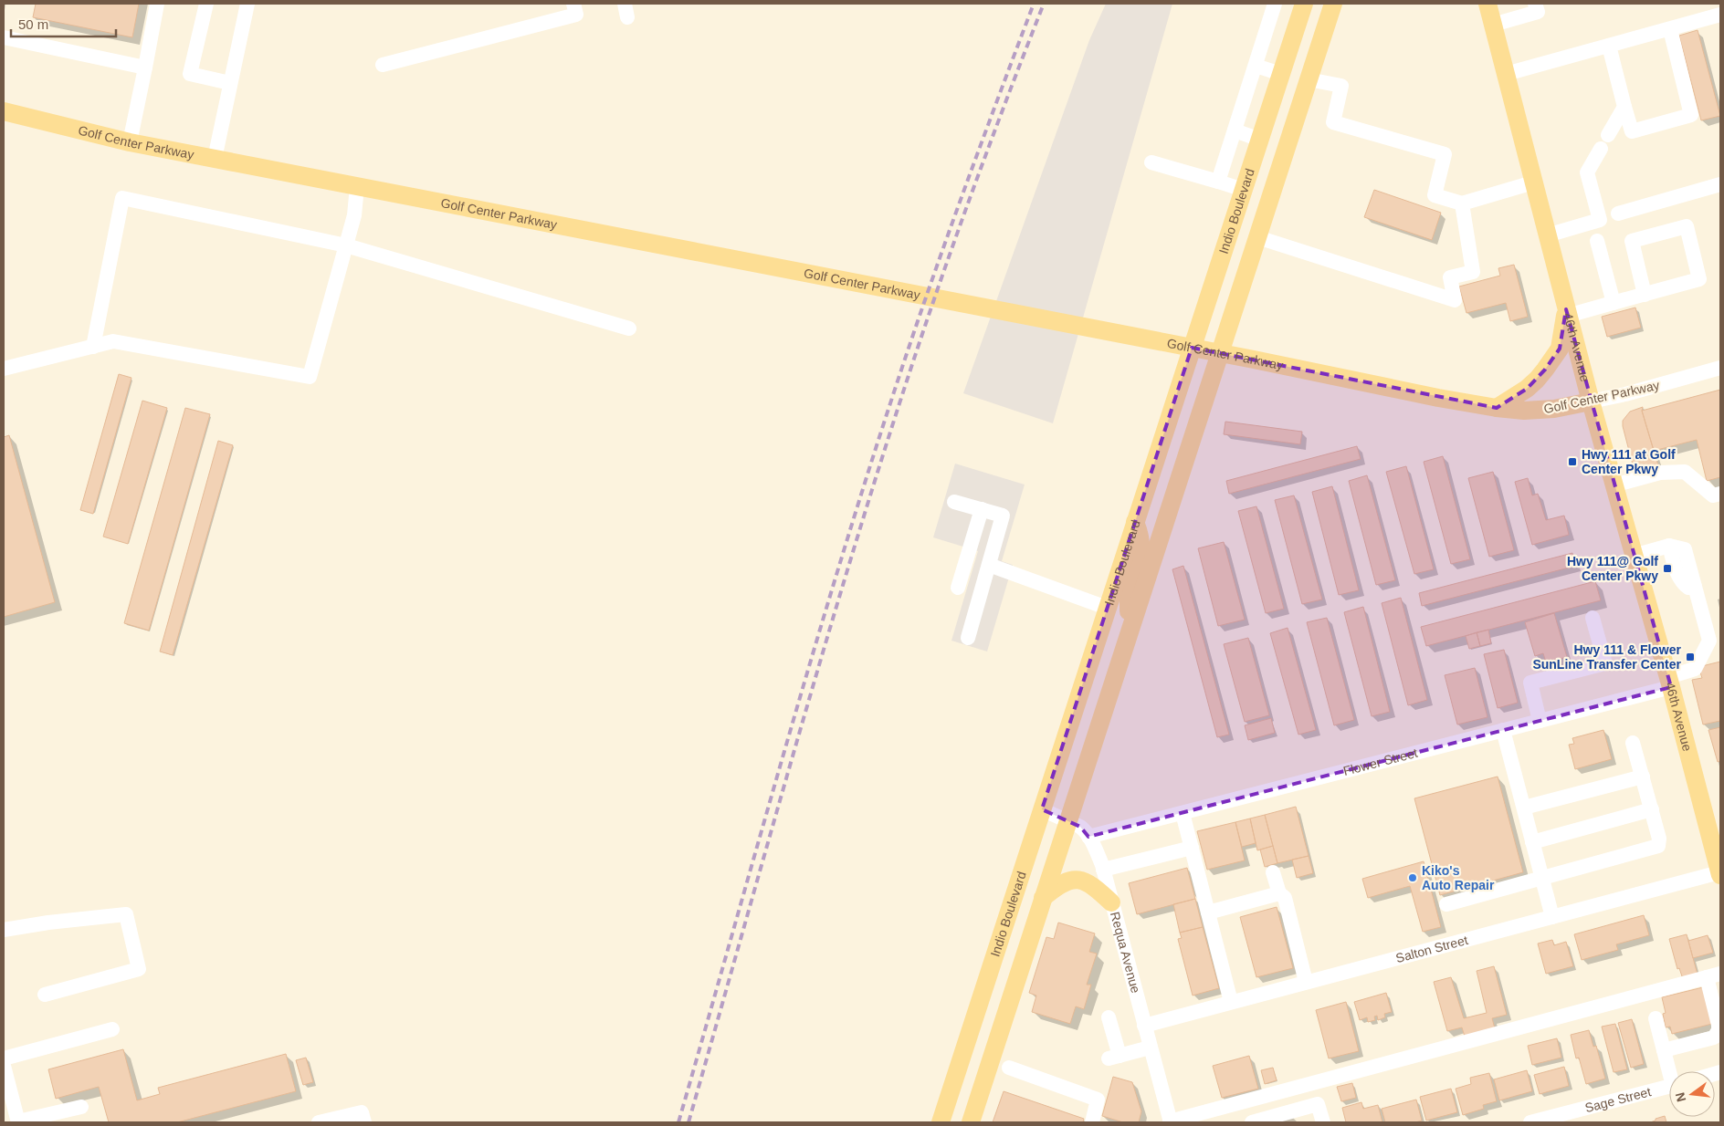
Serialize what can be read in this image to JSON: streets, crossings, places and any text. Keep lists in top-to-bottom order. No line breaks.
{"streets":{"main road":["Golf Center Parkway","Indio Boulevard","46th Avenue"],"street":["Flower Street","Salton Street","Requa Avenue","Sage Street"]},"crossings":[["Golf Center Parkway","46th Avenue"],["Indio Boulevard","Requa Avenue"],["46th Avenue","Flower Street"],["46th Avenue","Salton Street"],["Flower Street","Requa Avenue"],["Salton Street","Requa Avenue"]],"places":{"transit":["Hwy 111 at Golf Center Pkwy","Hwy 111@ Golf Center Pkwy","Hwy 111 & Flower SunLine Transfer Center"],"other":["Kiko's Auto Repair"]},"scale_bar":"50 m","north":"left"}
